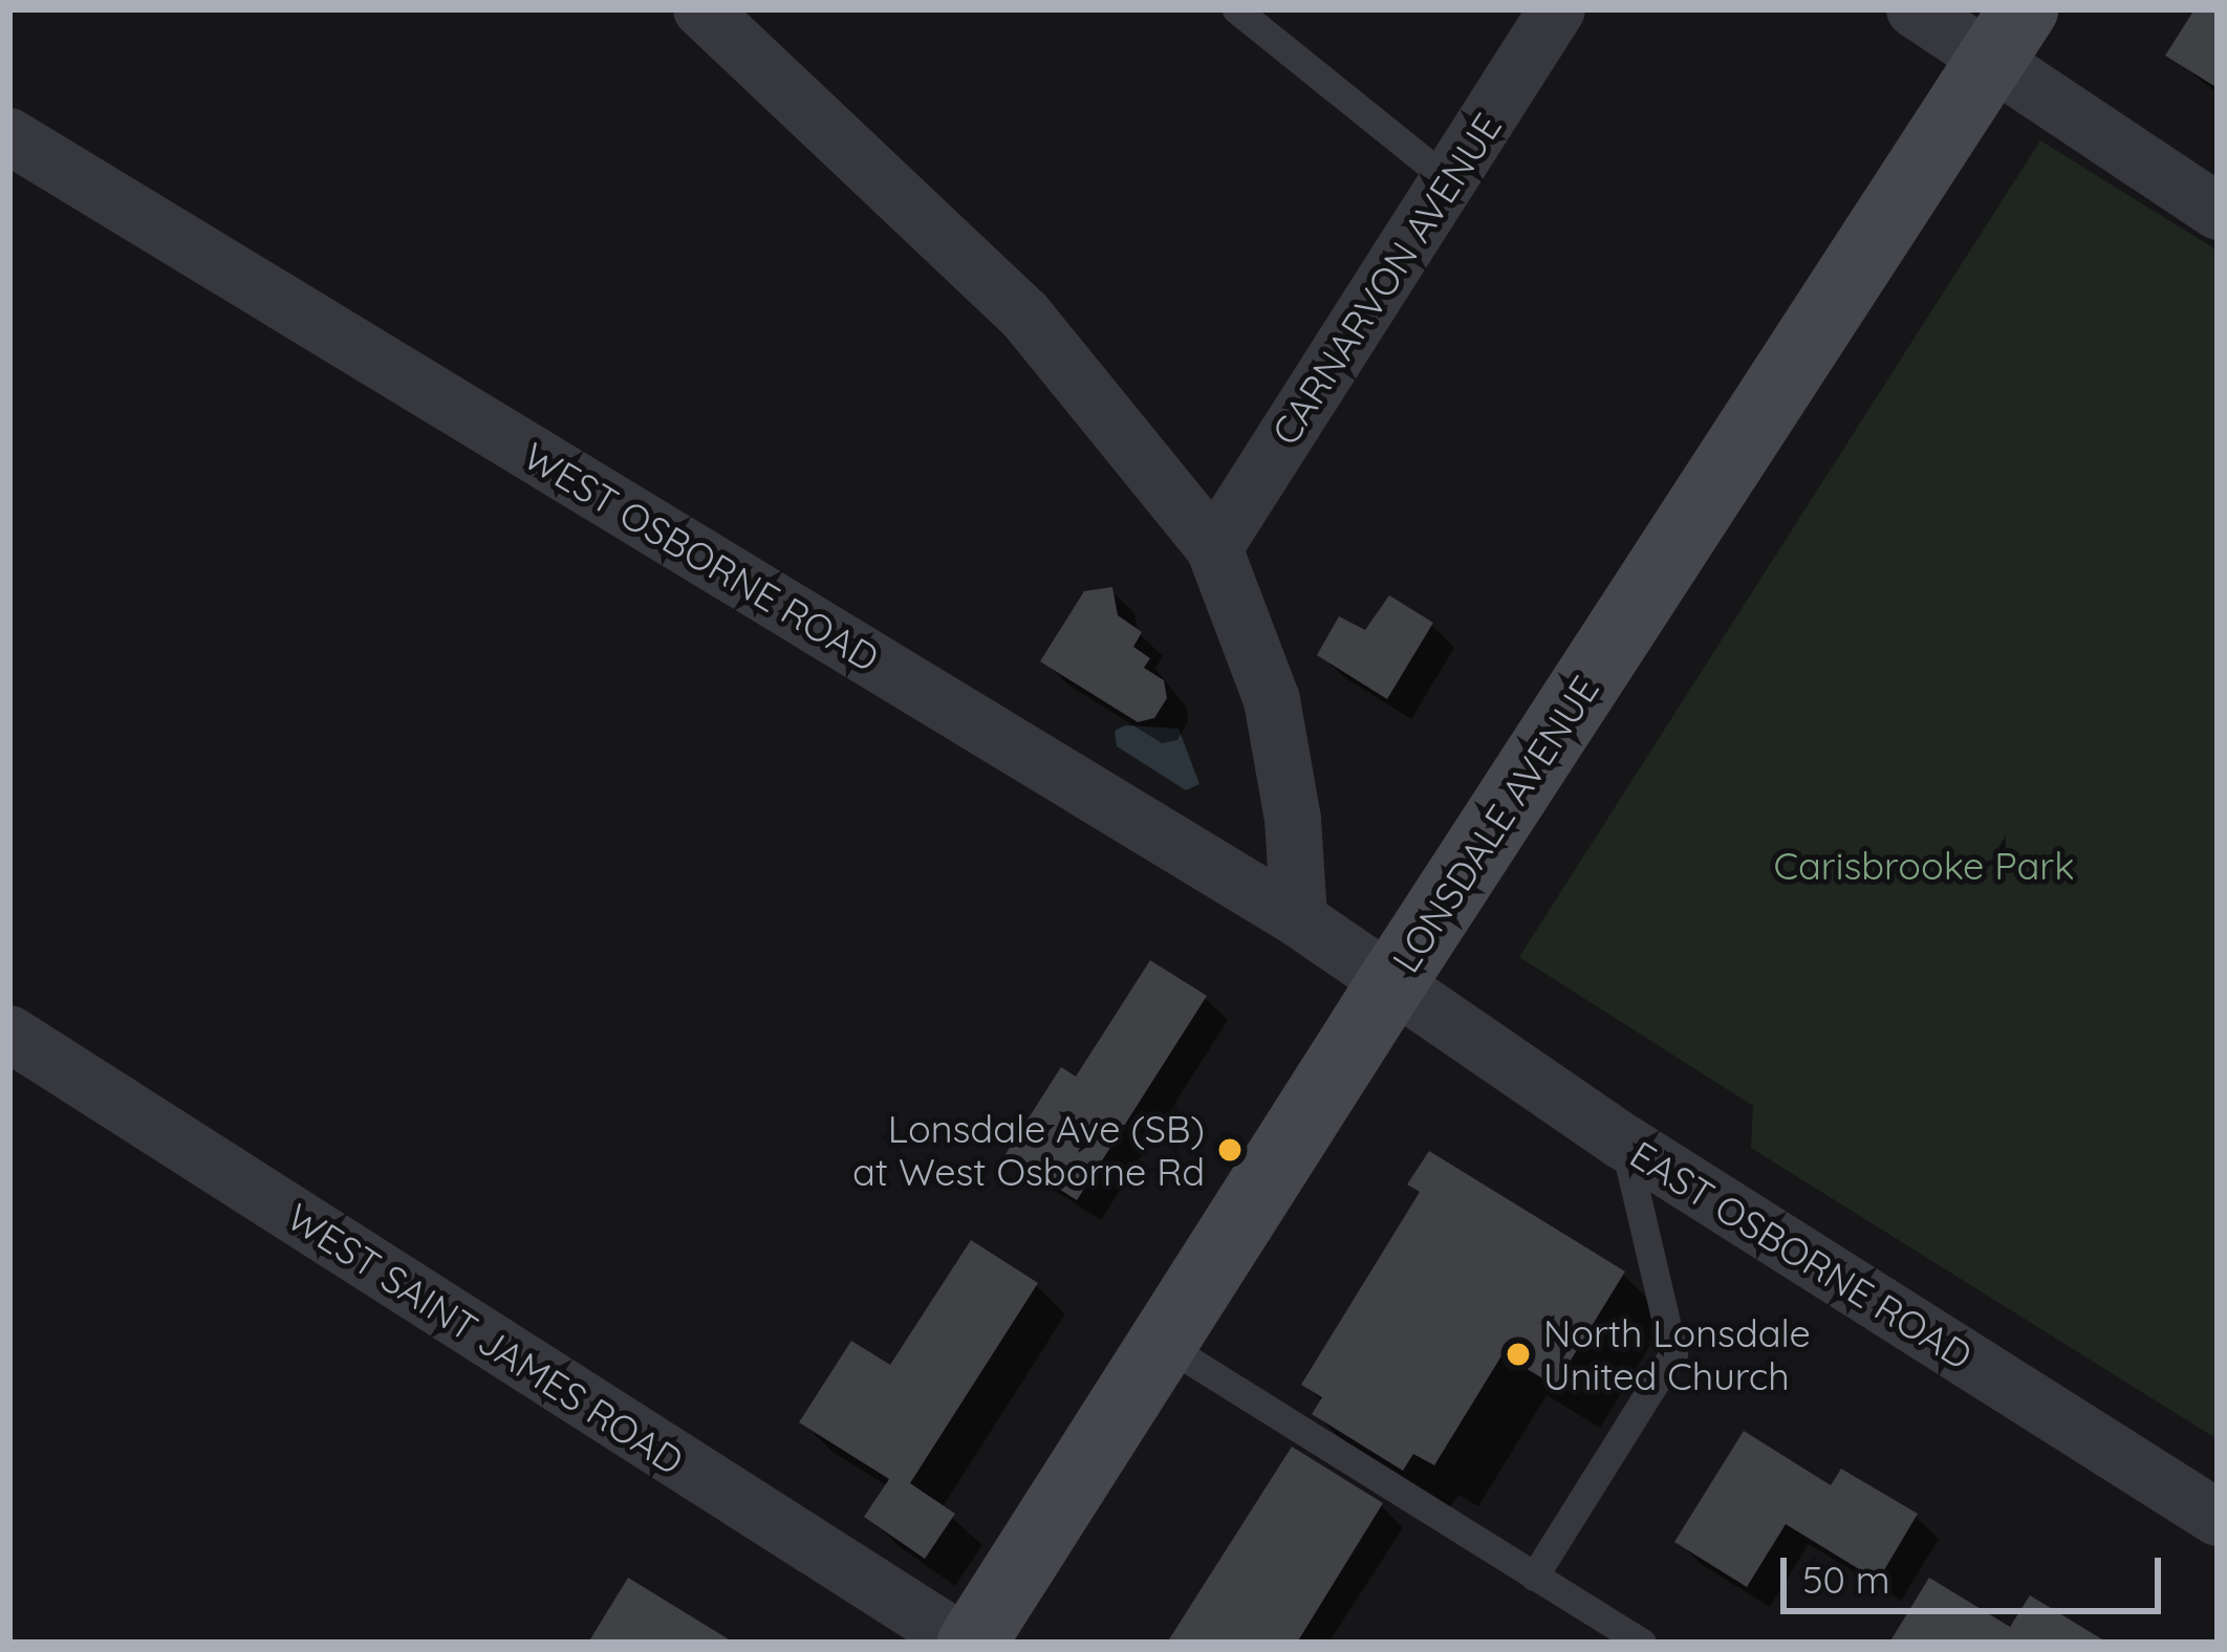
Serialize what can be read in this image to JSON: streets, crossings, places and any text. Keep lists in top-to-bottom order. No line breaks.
{"streets":{"street":["CARNARVON AVENUE","WEST OSBORNE ROAD","LONSDALE AVENUE","EAST OSBORNE ROAD","WEST SAINT JAMES ROAD"]},"crossings":[["WEST OSBORNE ROAD","LONSDALE AVENUE"],["WEST OSBORNE ROAD","EAST OSBORNE ROAD"],["LONSDALE AVENUE","EAST OSBORNE ROAD"],["LONSDALE AVENUE","WEST SAINT JAMES ROAD"]],"parks":["Carisbrooke Park"],"places":["Lonsdale Ave (SB) at West Osborne Rd","North Lonsdale United Church"],"scale_bar":"50 m"}
